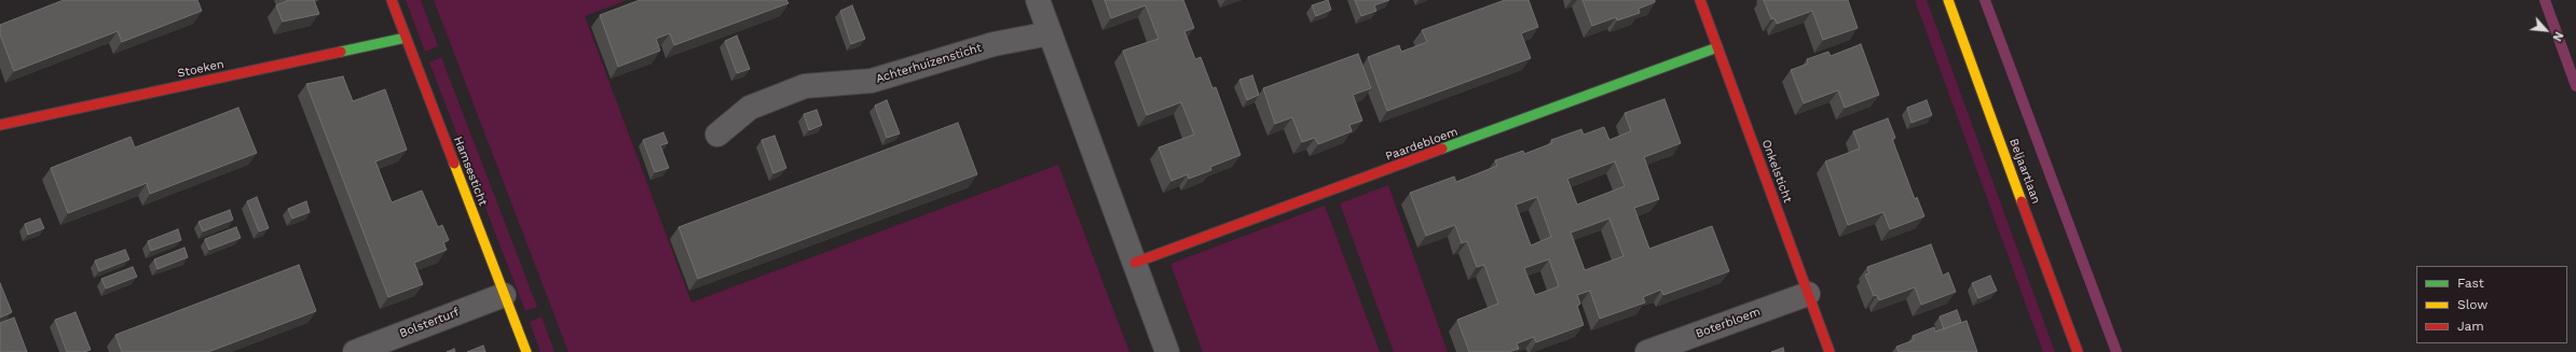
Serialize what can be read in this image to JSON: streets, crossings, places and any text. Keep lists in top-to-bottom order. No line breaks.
{"streets":{"street":["Achterhuizensticht","Stoeken","Paardebloem","Hamsesticht","Onkelsticht","Beljaartlaan","Bolsterturf","Boterbloem"]},"crossings":[["Stoeken","Hamsesticht"],["Paardebloem","Onkelsticht"],["Hamsesticht","Bolsterturf"],["Onkelsticht","Boterbloem"]],"legend":["Fast","Slow","Jam"],"north":"bottom right"}
